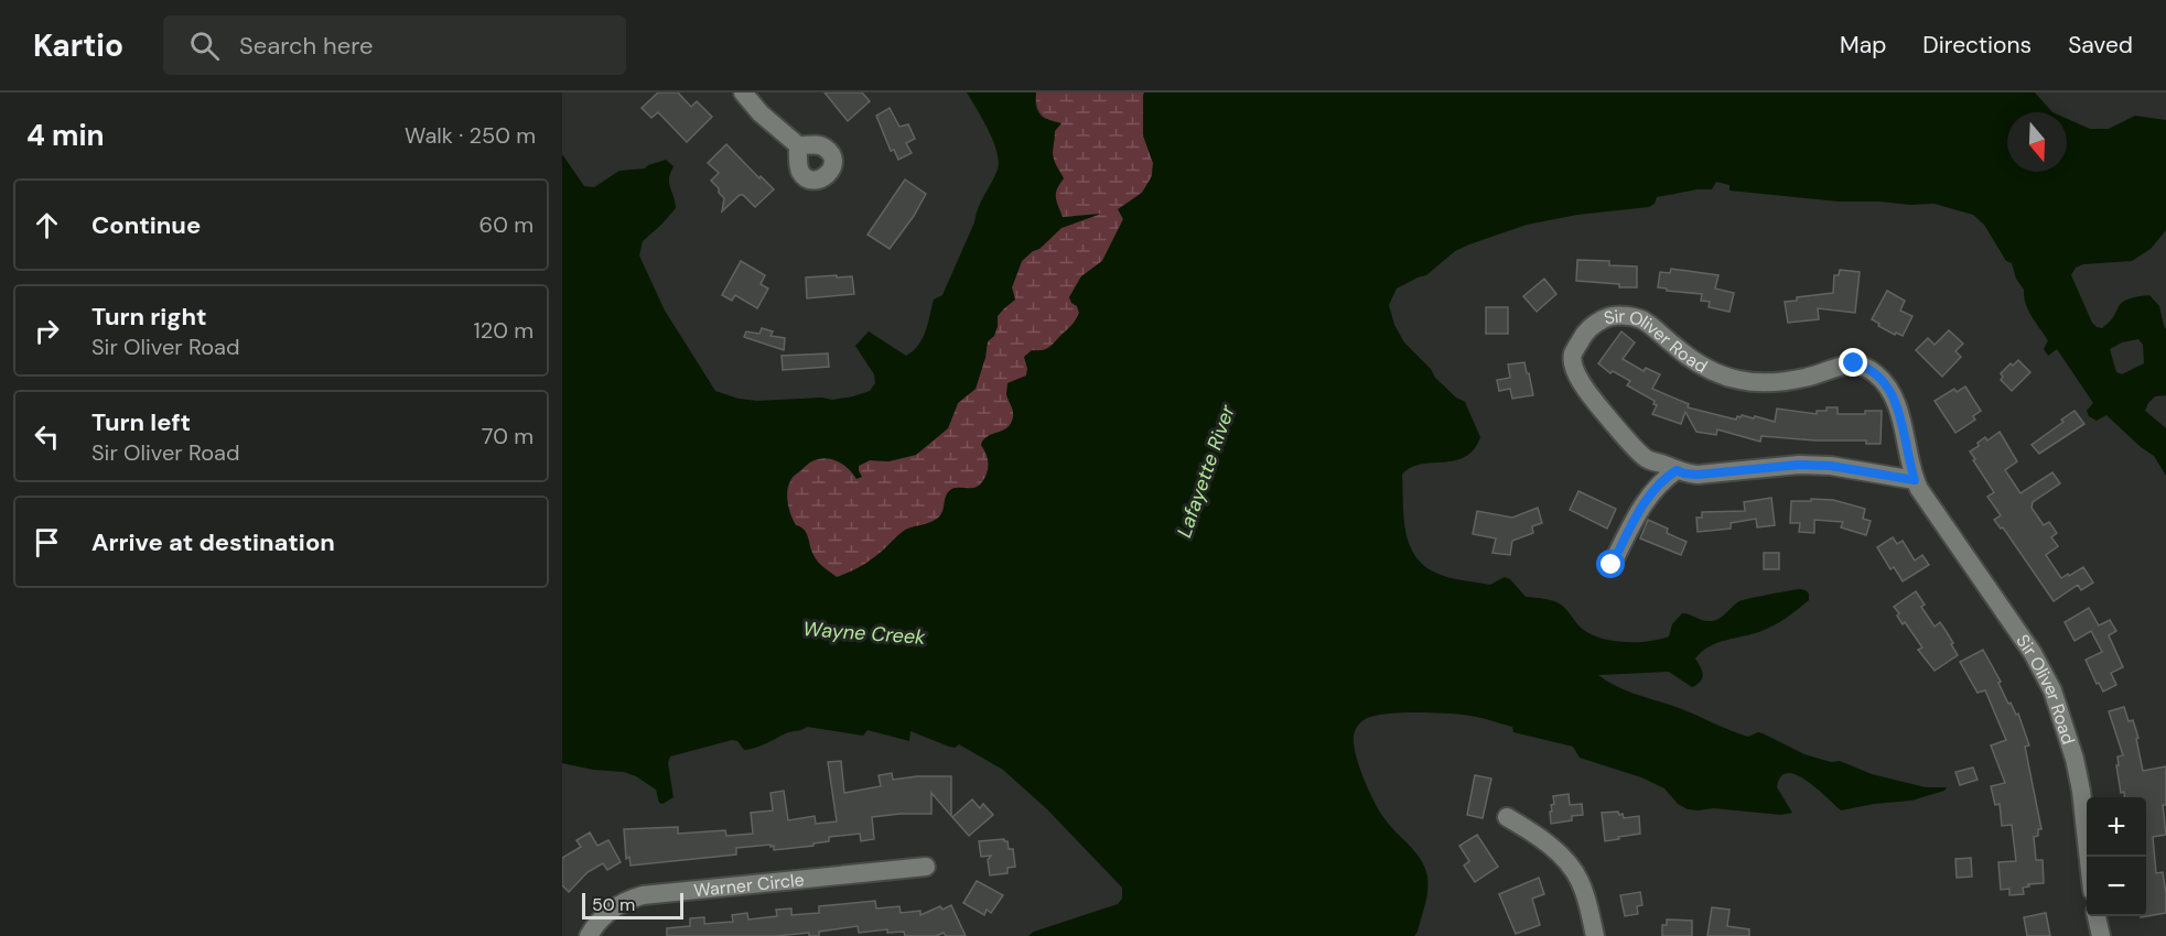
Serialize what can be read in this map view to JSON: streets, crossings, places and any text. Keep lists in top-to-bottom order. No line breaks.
{"streets":{"street":["Sir Oliver Road","Warner Circle"]},"water":["Lafayette River","Wayne Creek"],"scale_bar":"50 m","north":"bottom","page":{"header":"Kartio","search":"Search here","nav":["Map","Directions","Saved"],"heading":["4 min","Walk · 250 m"],"list":[["Continue","60 m"],["Turn right","Sir Oliver Road","120 m"],["Turn left","Sir Oliver Road","70 m"],"Arrive at destination"],"map_buttons":["+","−"],"scale":"50 m"}}
